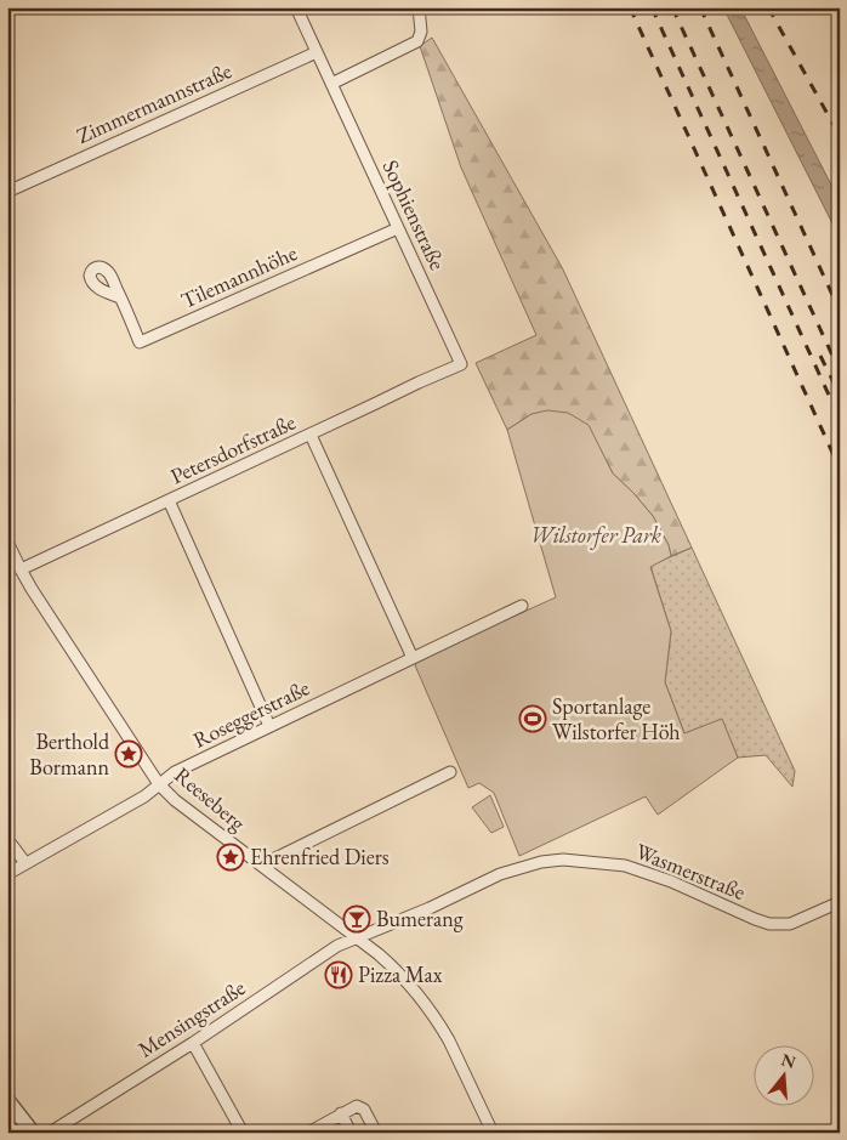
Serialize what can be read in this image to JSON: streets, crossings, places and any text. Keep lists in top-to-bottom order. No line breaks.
{"streets":{"street":["Zimmermannstraße","Sophienstraße","Tilemannhöhe","Petersdorfstraße","Roseggerstraße","Reeseberg","Wasmerstraße","Mensingstraße"]},"crossings":[["Zimmermannstraße","Sophienstraße"],["Sophienstraße","Tilemannhöhe"],["Sophienstraße","Petersdorfstraße"],["Petersdorfstraße","Reeseberg"],["Roseggerstraße","Reeseberg"],["Reeseberg","Wasmerstraße"],["Reeseberg","Mensingstraße"],["Wasmerstraße","Mensingstraße"]],"parks":["Wilstorfer Park"],"places":{"sports":["Sportanlage Wilstorfer Höh"],"place":["Berthold Bormann","Ehrenfried Diers"],"bar":["Bumerang"],"restaurant":["Pizza Max"]},"north":"top"}
